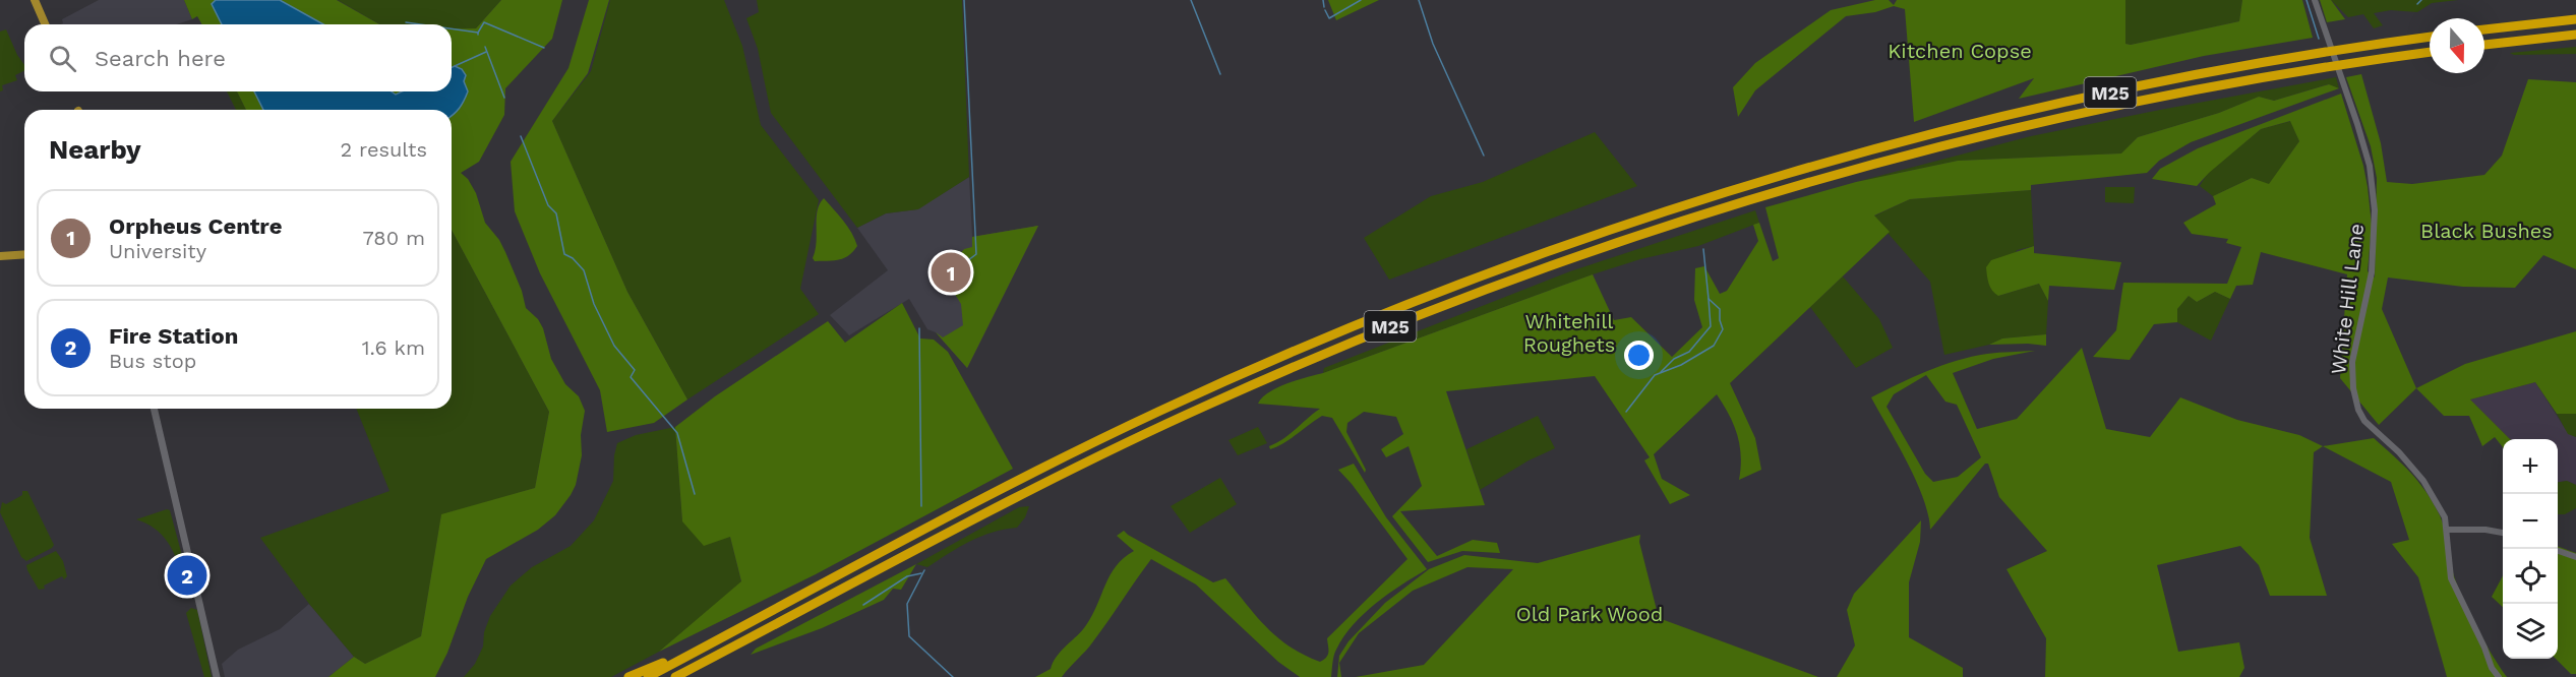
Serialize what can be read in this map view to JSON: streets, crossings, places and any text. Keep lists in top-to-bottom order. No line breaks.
{"streets":{"highway":["M25"],"street":["White Hill Lane"]},"parks":["Kitchen Copse","Black Bushes","Whitehill Roughets","Old Park Wood"],"north":"bottom","page":{"search":"Search here","heading":["Nearby","2 results"],"list":[{"mark":"1","name":"Orpheus Centre","note":"University","value":"780 m"},{"mark":"2","name":"Fire Station","note":"Bus stop","value":"1.6 km"}],"pins":["1","2"],"map_buttons":["+","−"]}}
